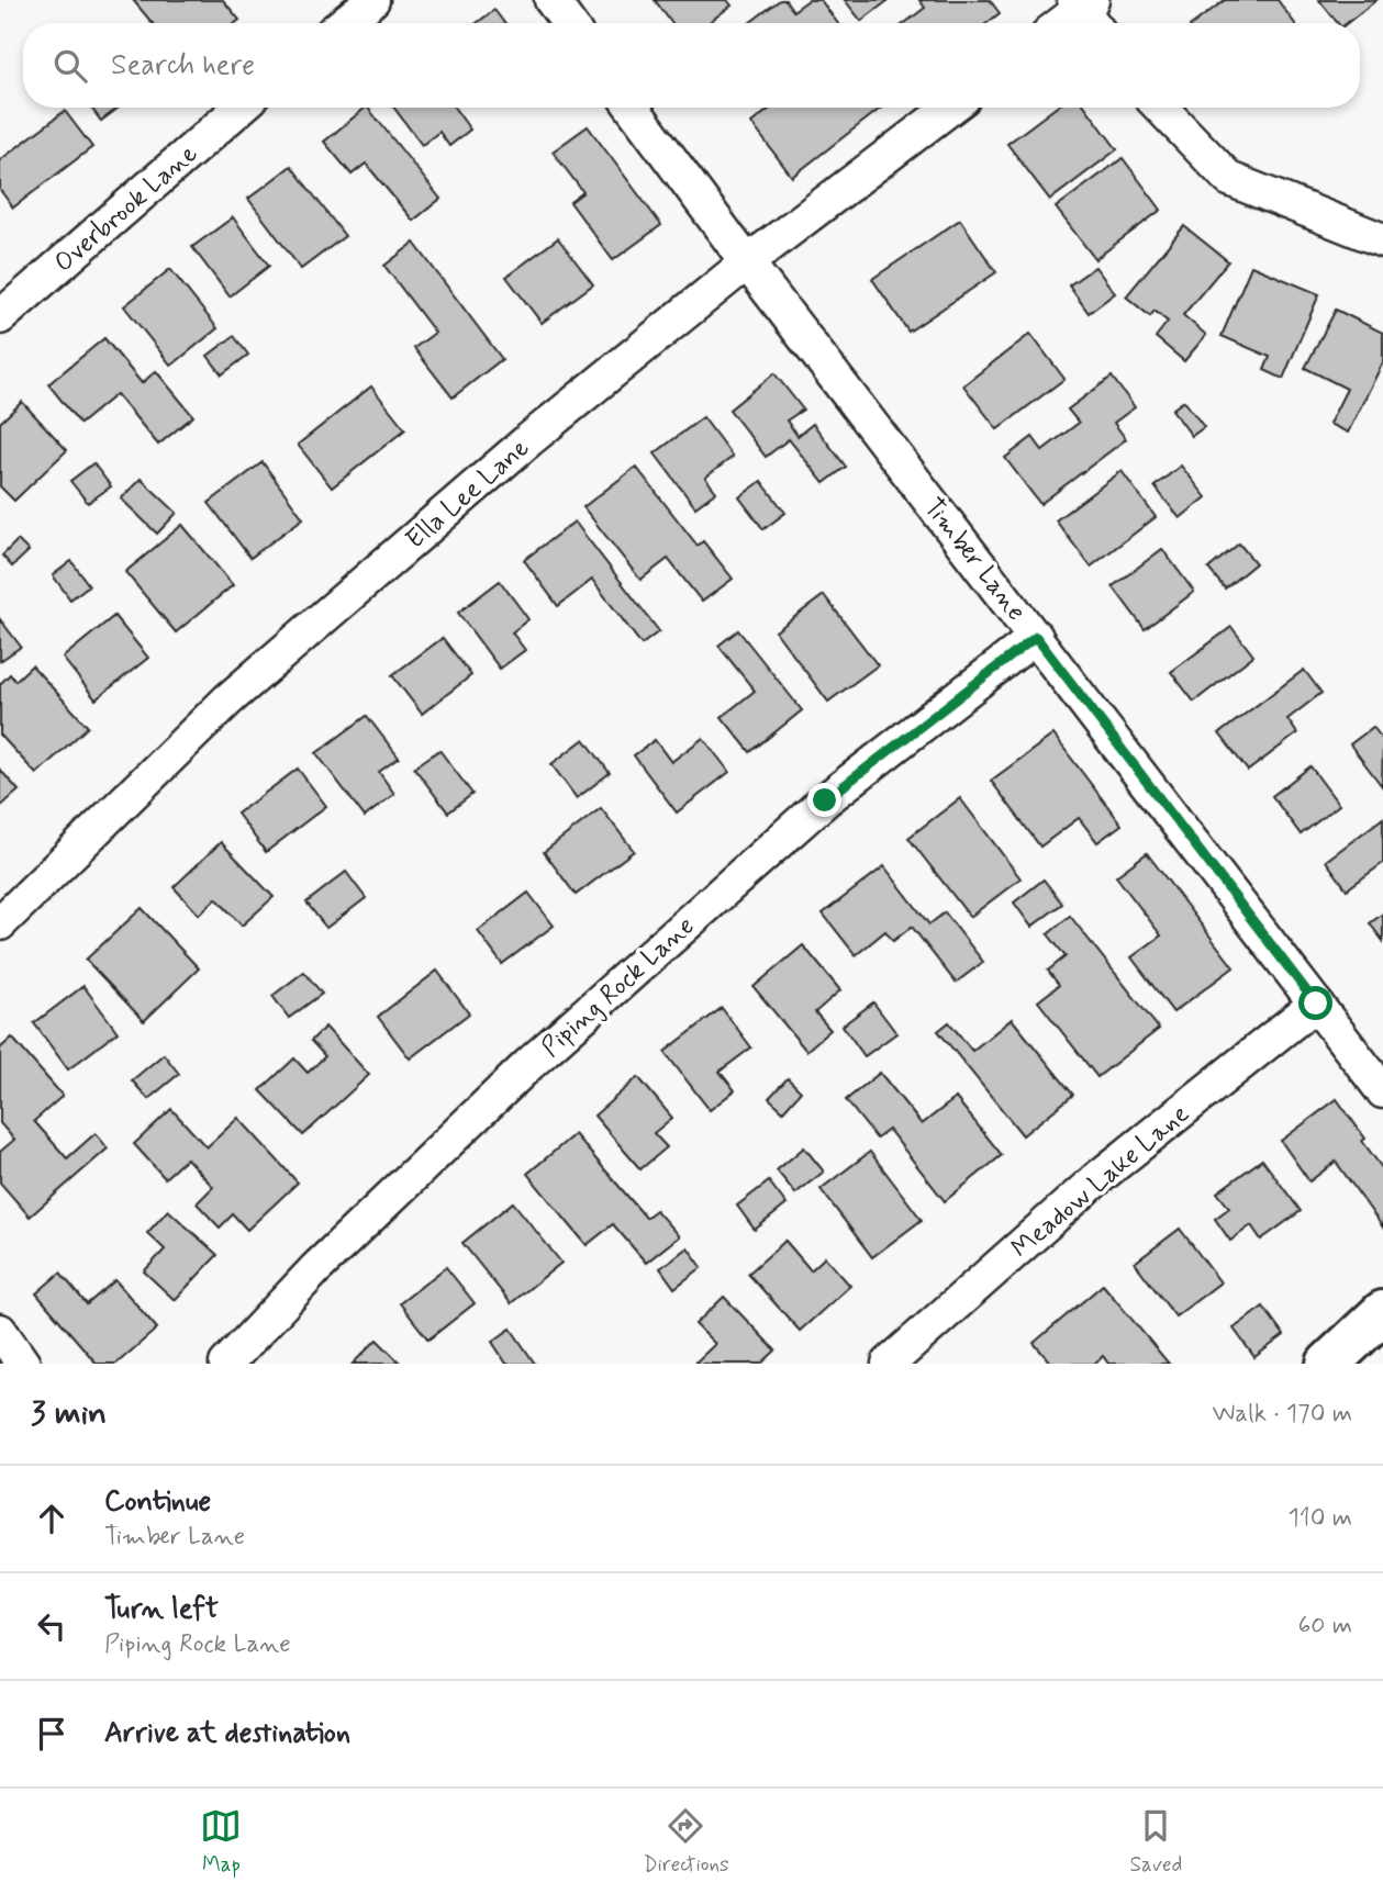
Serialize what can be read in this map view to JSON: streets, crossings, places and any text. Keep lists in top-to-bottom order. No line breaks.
{"streets":{"street":["Overbrook Lane","Ella Lee Lane","Timber Lane","Piping Rock Lane","Meadow Lake Lane"]},"crossings":[["Ella Lee Lane","Timber Lane"],["Timber Lane","Piping Rock Lane"],["Timber Lane","Meadow Lake Lane"]],"page":{"search":"Search here","heading":["3 min","Walk · 170 m"],"list":[["Continue","Timber Lane","110 m"],["Turn left","Piping Rock Lane","60 m"],"Arrive at destination"],"nav":["Map","Directions","Saved"]}}
